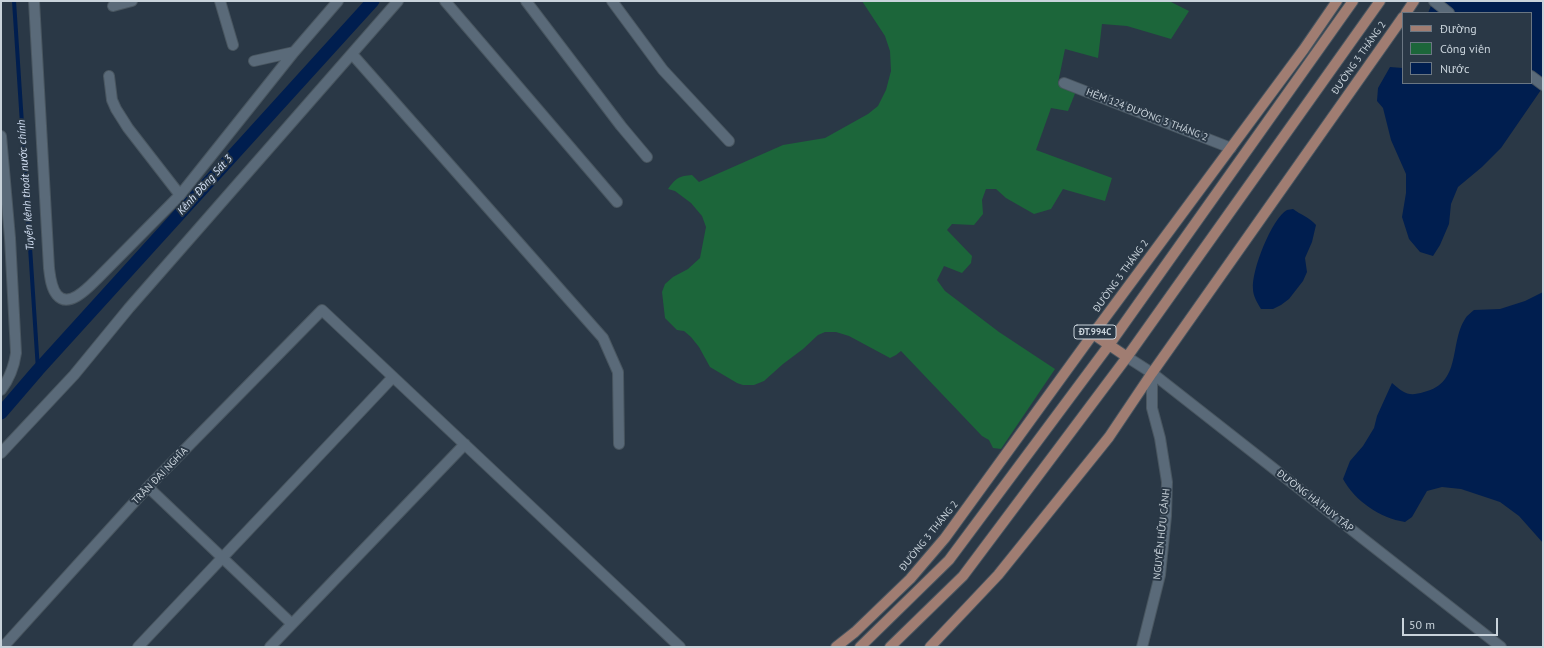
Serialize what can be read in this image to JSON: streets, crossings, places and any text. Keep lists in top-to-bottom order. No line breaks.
{"streets":{"main road":["ĐƯỜNG 3 THÁNG 2","ĐT.994C"],"street":["HẺM 124 ĐƯỜNG 3 THÁNG 2","TRẦN ĐẠI NGHĨA","ĐƯỜNG HÀ HUY TẬP","NGUYỄN HỮU CẢNH"]},"crossings":[["ĐƯỜNG 3 THÁNG 2","HẺM 124 ĐƯỜNG 3 THÁNG 2"],["ĐƯỜNG 3 THÁNG 2","ĐƯỜNG HÀ HUY TẬP"],["ĐƯỜNG 3 THÁNG 2","NGUYỄN HỮU CẢNH"],["ĐƯỜNG HÀ HUY TẬP","NGUYỄN HỮU CẢNH"]],"water":["Tuyến kênh thoát nước chính","Kênh Đồng Sát 3"],"legend":["Đường","Công viên","Nước"],"scale_bar":"50 m"}
